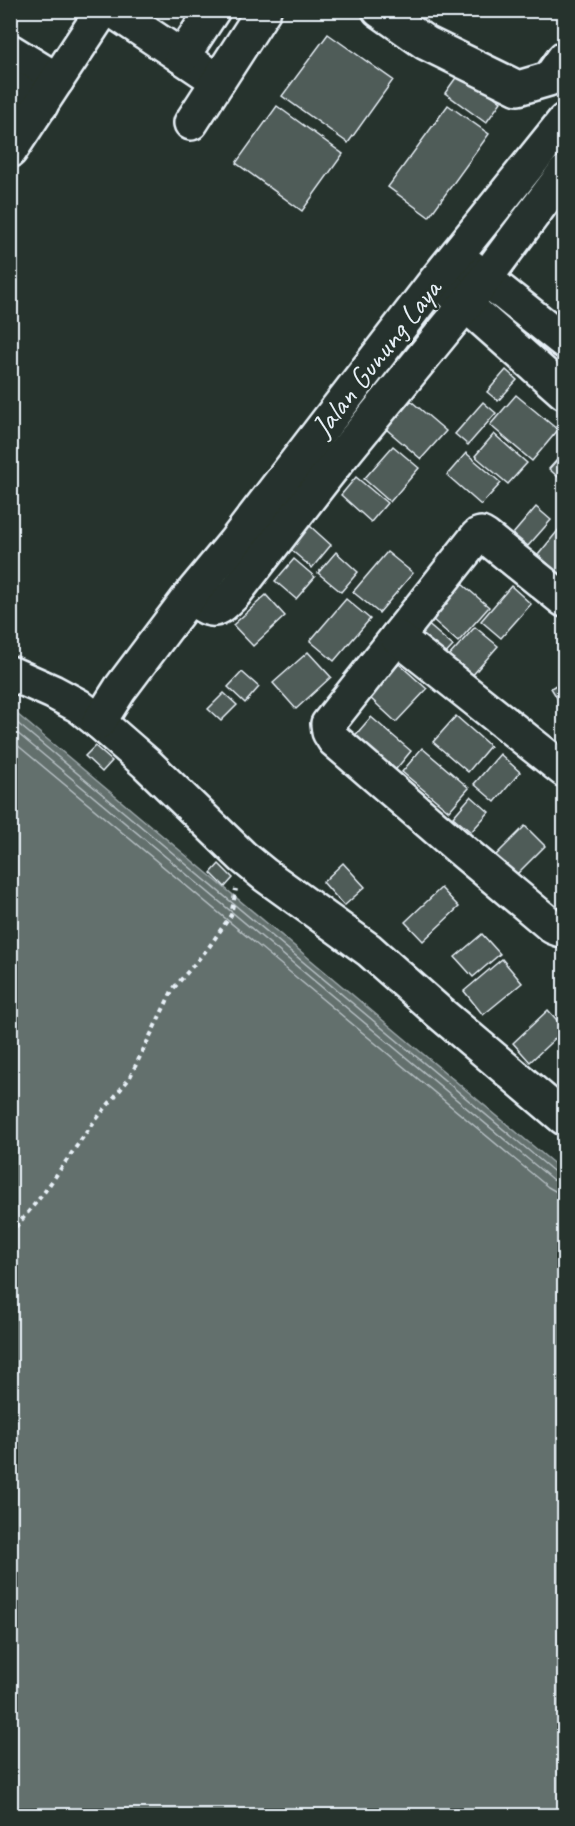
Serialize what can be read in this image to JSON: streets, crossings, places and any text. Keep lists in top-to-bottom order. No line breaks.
{"streets":{"street":["Jalan Gunung Laya"]}}
